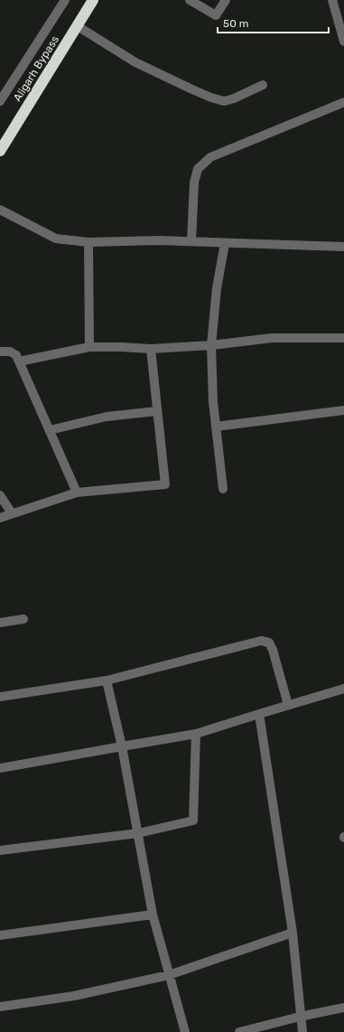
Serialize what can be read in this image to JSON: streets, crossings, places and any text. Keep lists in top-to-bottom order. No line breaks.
{"streets":{"highway":["Aligarh Bypass"]},"scale_bar":"50 m"}
